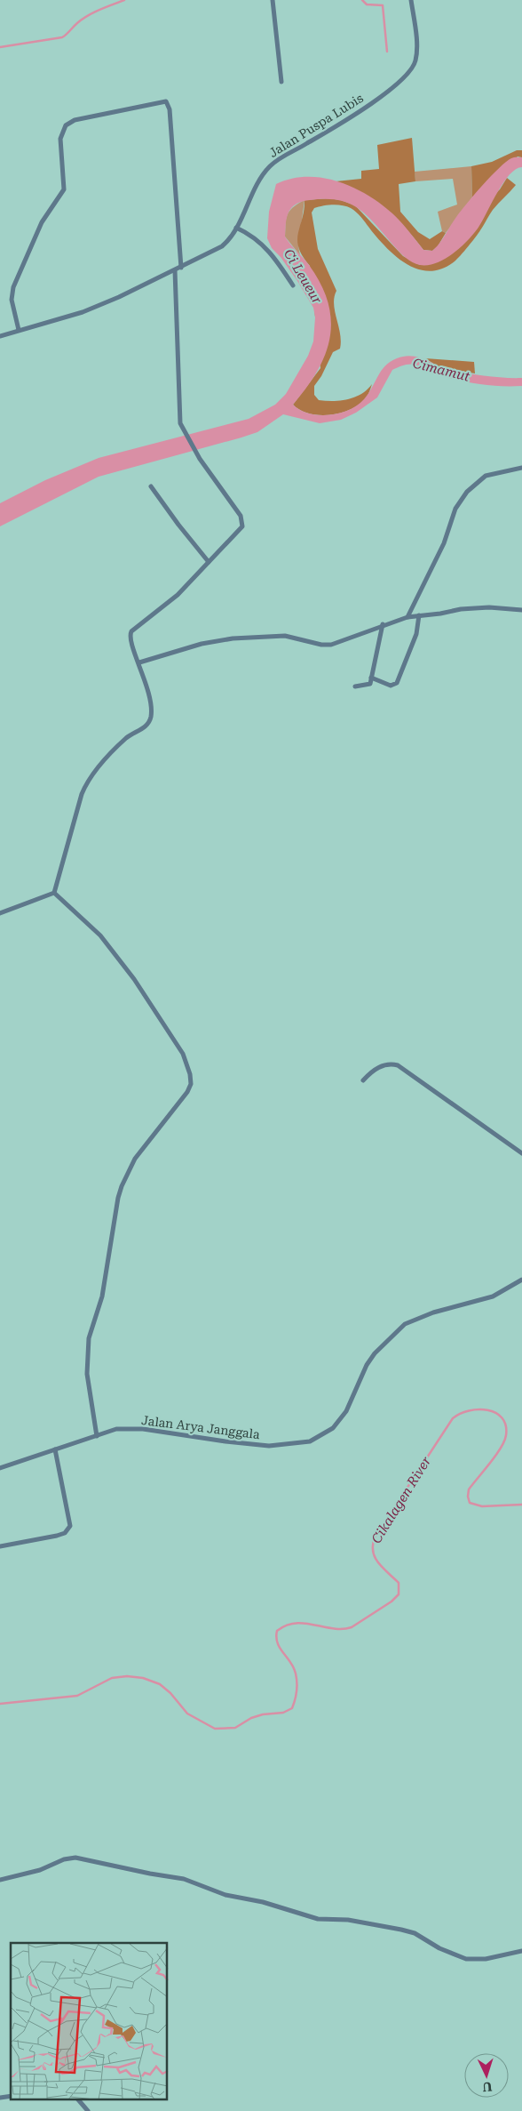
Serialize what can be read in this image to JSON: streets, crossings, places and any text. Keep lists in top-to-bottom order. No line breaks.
{"streets":{"street":["Jalan Puspa Lubis","Jalan Arya Janggala"]},"water":["Ci Leueur","Cimamut","Cikalagen River"],"north":"bottom"}
